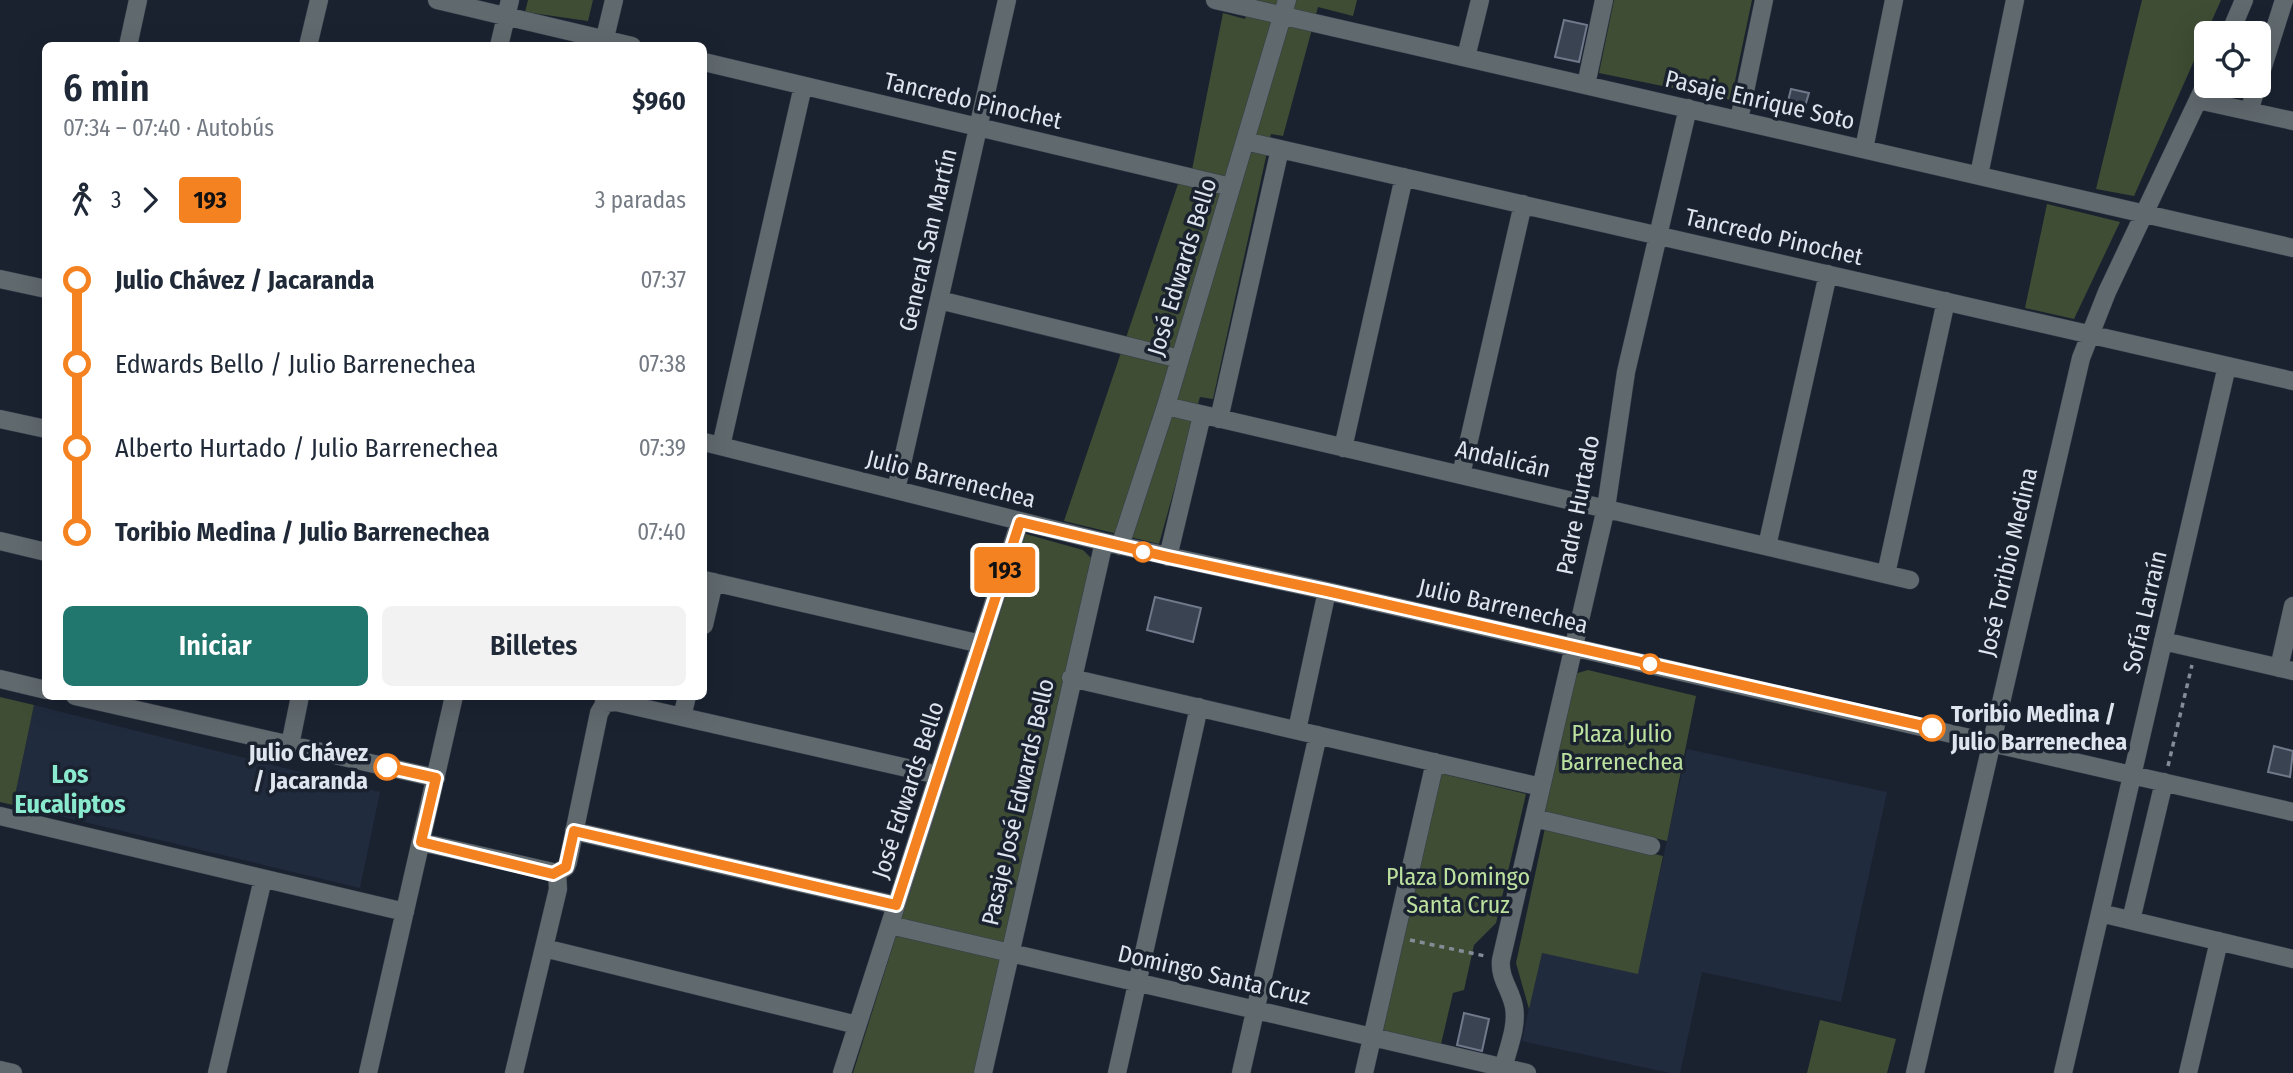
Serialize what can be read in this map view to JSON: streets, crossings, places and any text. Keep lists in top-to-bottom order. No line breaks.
{"streets":{"street":["Pasaje Enrique Soto","Tancredo Pinochet","General San Martín","José Edwards Bello","Andalicán","Julio Barrenechea","Padre Hurtado","José Toribio Medina","Sofía Larraín","Pasaje José Edwards Bello","Domingo Santa Cruz"]},"crossings":[["Pasaje Enrique Soto","José Edwards Bello"],["Pasaje Enrique Soto","Padre Hurtado"],["Pasaje Enrique Soto","José Toribio Medina"],["Tancredo Pinochet","General San Martín"],["Tancredo Pinochet","José Edwards Bello"],["Tancredo Pinochet","Padre Hurtado"],["Tancredo Pinochet","José Toribio Medina"],["Tancredo Pinochet","Sofía Larraín"],["General San Martín","Julio Barrenechea"],["José Edwards Bello","Andalicán"],["José Edwards Bello","Julio Barrenechea"],["José Edwards Bello","Pasaje José Edwards Bello"],["José Edwards Bello","Domingo Santa Cruz"],["Andalicán","Padre Hurtado"],["Julio Barrenechea","Padre Hurtado"],["Julio Barrenechea","José Toribio Medina"],["Julio Barrenechea","Sofía Larraín"],["Julio Barrenechea","Pasaje José Edwards Bello"],["Padre Hurtado","Domingo Santa Cruz"],["Pasaje José Edwards Bello","Domingo Santa Cruz"]],"districts":["Los Eucaliptos"],"parks":["Plaza Julio Barrenechea","Plaza Domingo Santa Cruz"],"places":["Toribio Medina / Julio Barrenechea","Julio Chávez / Jacaranda"],"lines":["bus line 193"],"page":{"on_map":"193","heading":["6 min","07:34 – 07:40 · Autobús","$960"],"legs":["3","193","3 paradas"],"list":[{"name":"Julio Chávez / Jacaranda","value":"07:37"},{"name":"Edwards Bello / Julio Barrenechea","value":"07:38"},{"name":"Alberto Hurtado / Julio Barrenechea","value":"07:39"},{"name":"Toribio Medina / Julio Barrenechea","value":"07:40"}],"buttons":["Iniciar","Billetes"]}}
